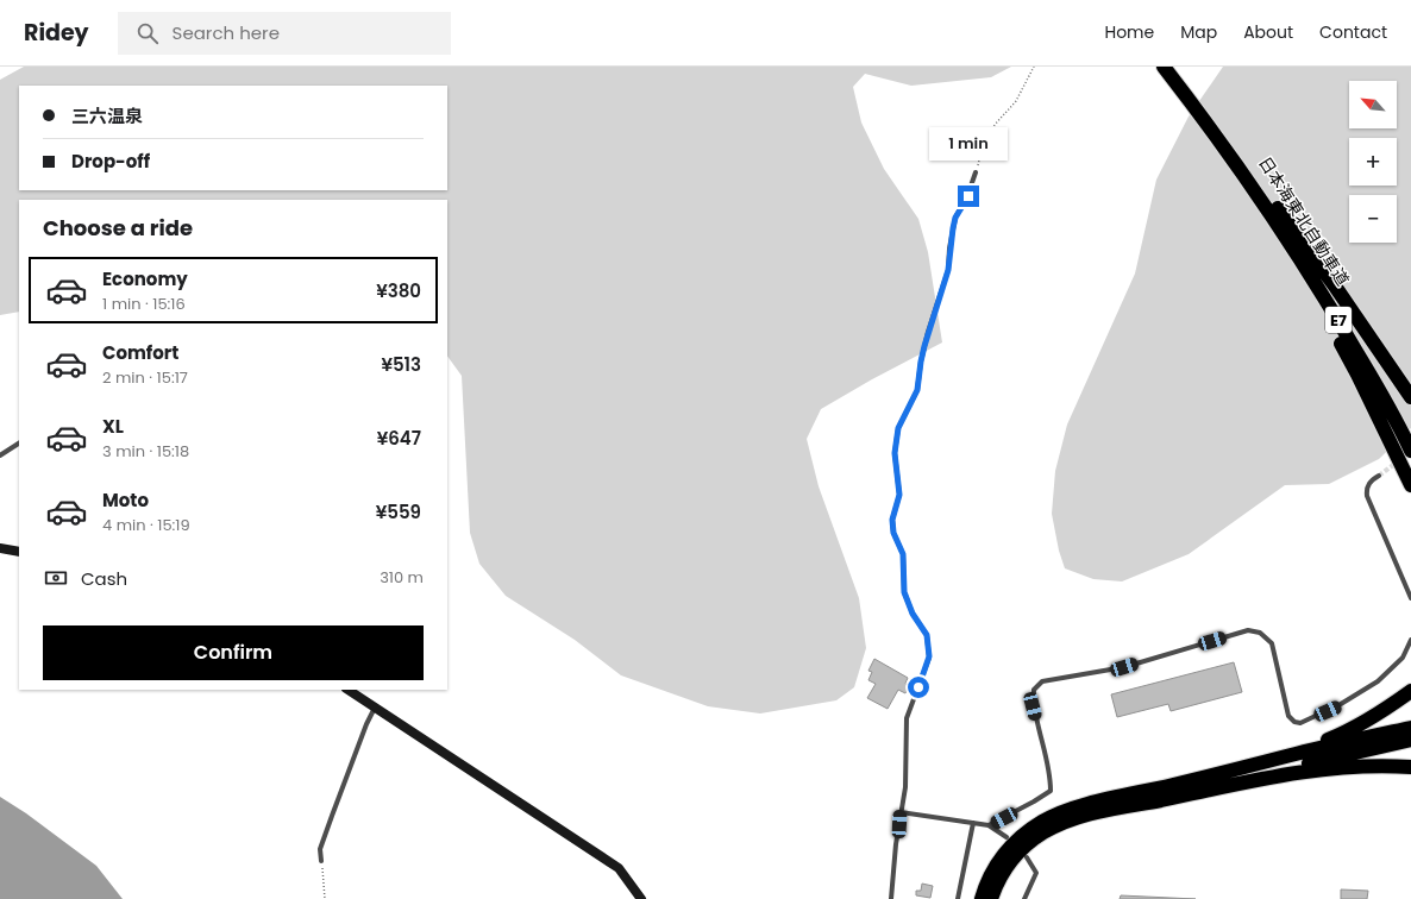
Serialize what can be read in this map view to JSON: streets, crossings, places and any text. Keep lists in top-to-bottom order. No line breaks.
{"streets":{"highway":["日本海東北自動車道","E7"]},"crossings":[["日本海東北自動車道","E7"]],"north":"top left","page":{"header":"Ridey","search":"Search here","nav":["Home","Map","About","Contact"],"map_buttons":["+","−"],"banner":["三六温泉","Drop-off"],"bubble":"1 min","heading":"Choose a ride","list":[{"name":"Economy","note":"1 min · 15:16","value":"¥380"},{"name":"Comfort","note":"2 min · 15:17","value":"¥513"},{"name":"XL","note":"3 min · 15:18","value":"¥647"},{"name":"Moto","note":"4 min · 15:19","value":"¥559"}],"pay":["Cash","310 m"],"buttons":"Confirm"}}
